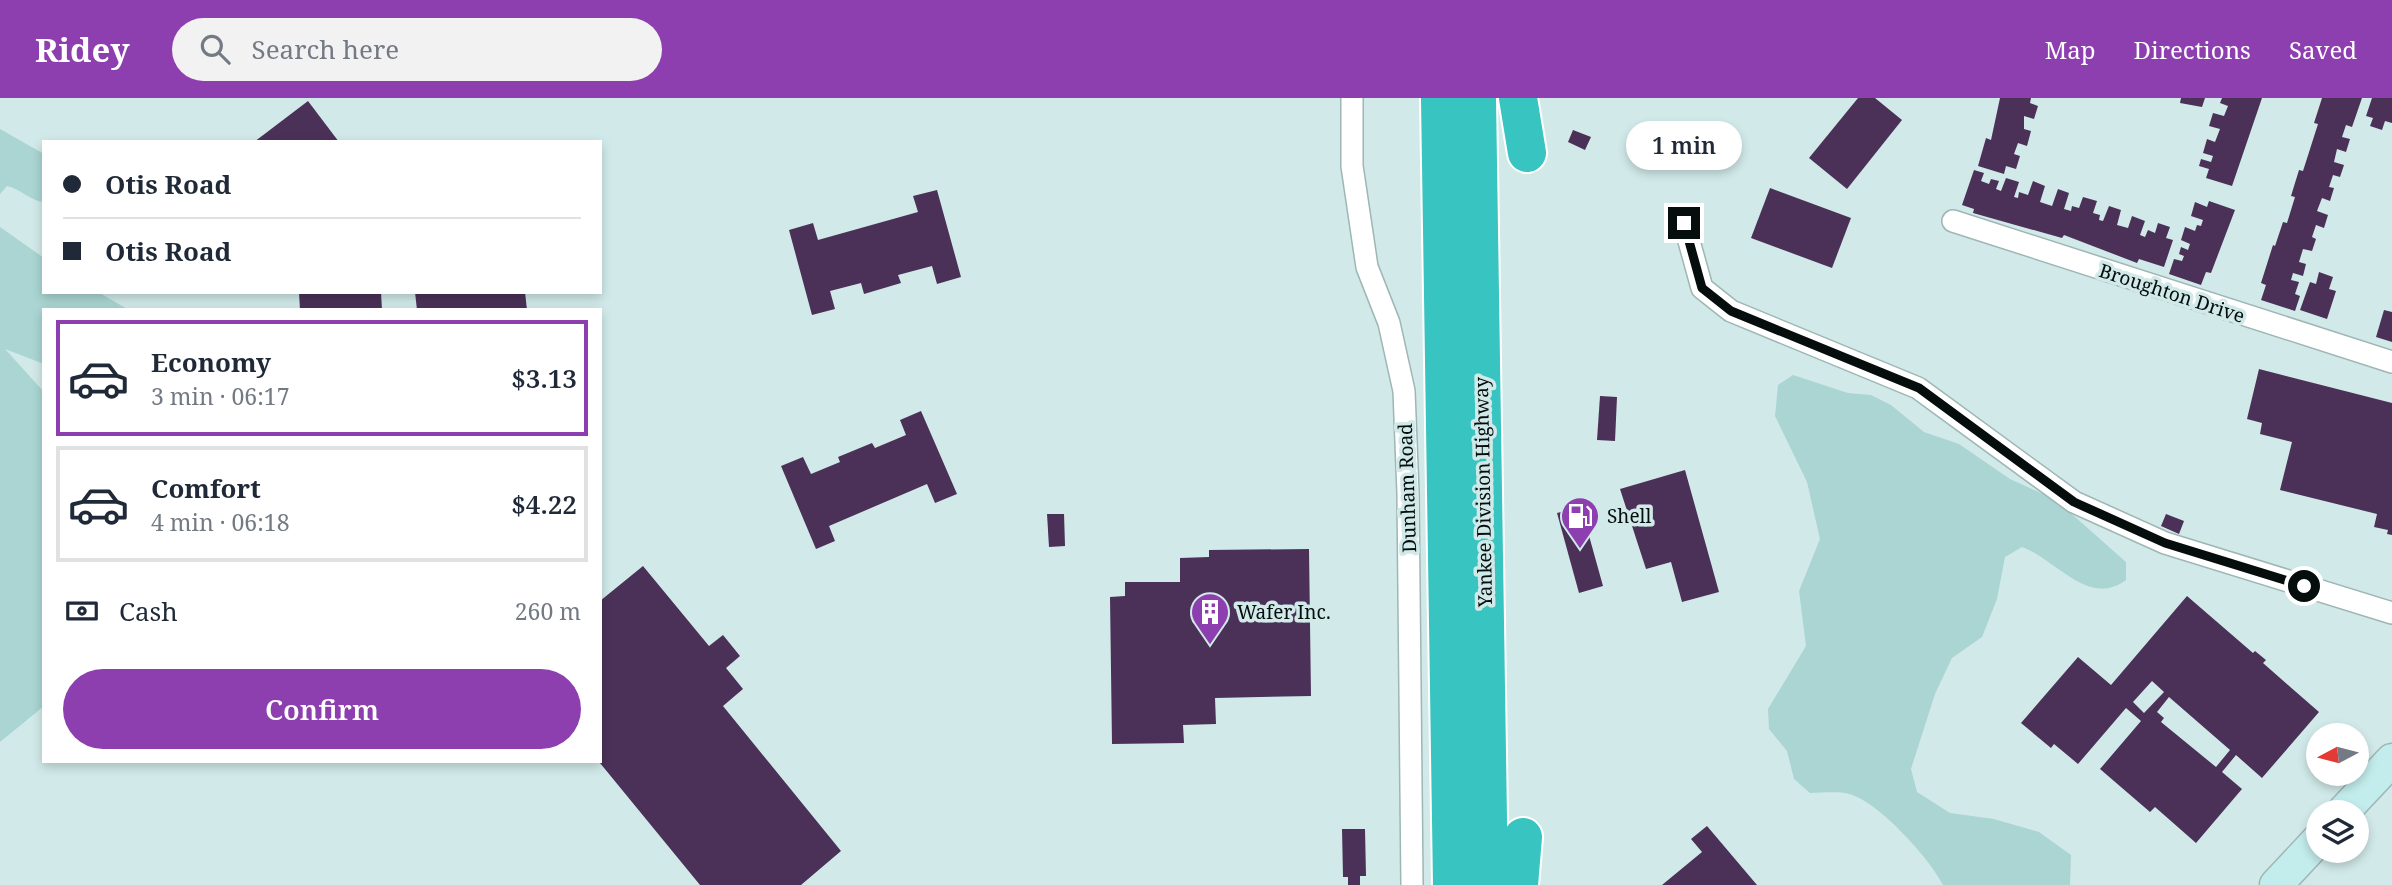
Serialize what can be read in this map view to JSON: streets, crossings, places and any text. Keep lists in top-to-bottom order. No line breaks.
{"streets":{"highway":["Yankee Division Highway"],"street":["Broughton Drive","Dunham Road"]},"places":{"fuel station":["Shell"],"building":["Wafer Inc."]},"north":"left","page":{"header":"Ridey","search":"Search here","nav":["Map","Directions","Saved"],"bubble":"1 min","banner":["Otis Road","Otis Road"],"list":[{"name":"Economy","note":"3 min · 06:17","value":"$3.13"},{"name":"Comfort","note":"4 min · 06:18","value":"$4.22"}],"pay":["Cash","260 m"],"buttons":"Confirm"}}
